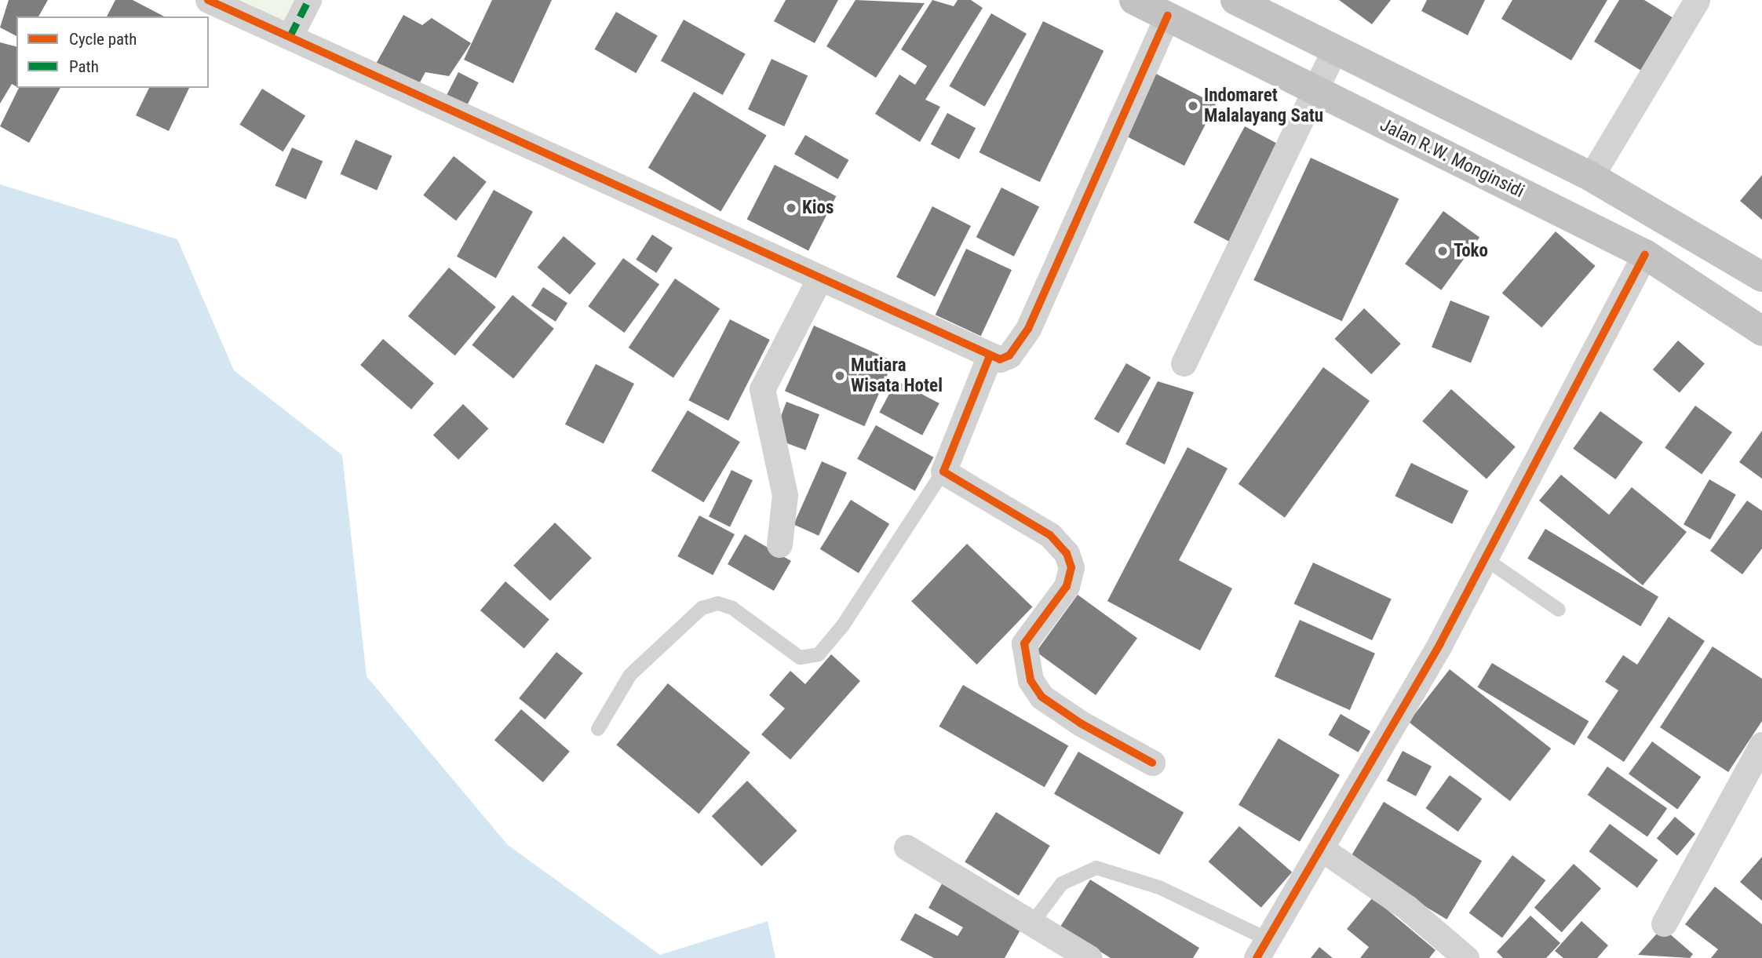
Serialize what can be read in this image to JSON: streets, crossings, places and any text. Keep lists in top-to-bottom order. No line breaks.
{"streets":{"highway":["Jalan R.W. Monginsidi"]},"places":["Indomaret Malalayang Satu","Kios","Toko","Mutiara Wisata Hotel"],"legend":["Cycle path","Path"]}
